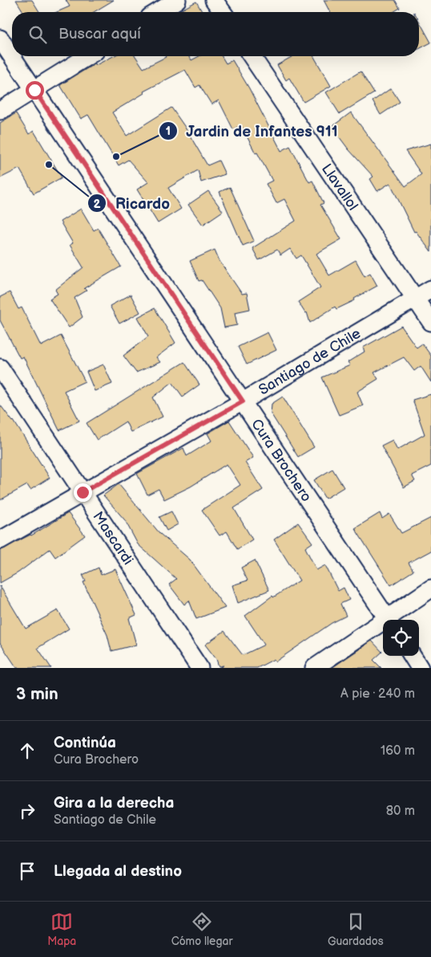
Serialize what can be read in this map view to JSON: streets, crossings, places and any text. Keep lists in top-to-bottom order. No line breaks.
{"streets":{"street":["Llavallol","Santiago de Chile","Cura Brochero","Mascardi"]},"crossings":[["Llavallol","Santiago de Chile"],["Santiago de Chile","Cura Brochero"],["Santiago de Chile","Mascardi"]],"places":["Jardin de Infantes 911","Ricardo"],"page":{"search":"Buscar aquí","heading":["3 min","A pie · 240 m"],"list":[["Continúa","Cura Brochero","160 m"],["Gira a la derecha","Santiago de Chile","80 m"],"Llegada al destino"],"nav":["Mapa","Cómo llegar","Guardados"]}}
